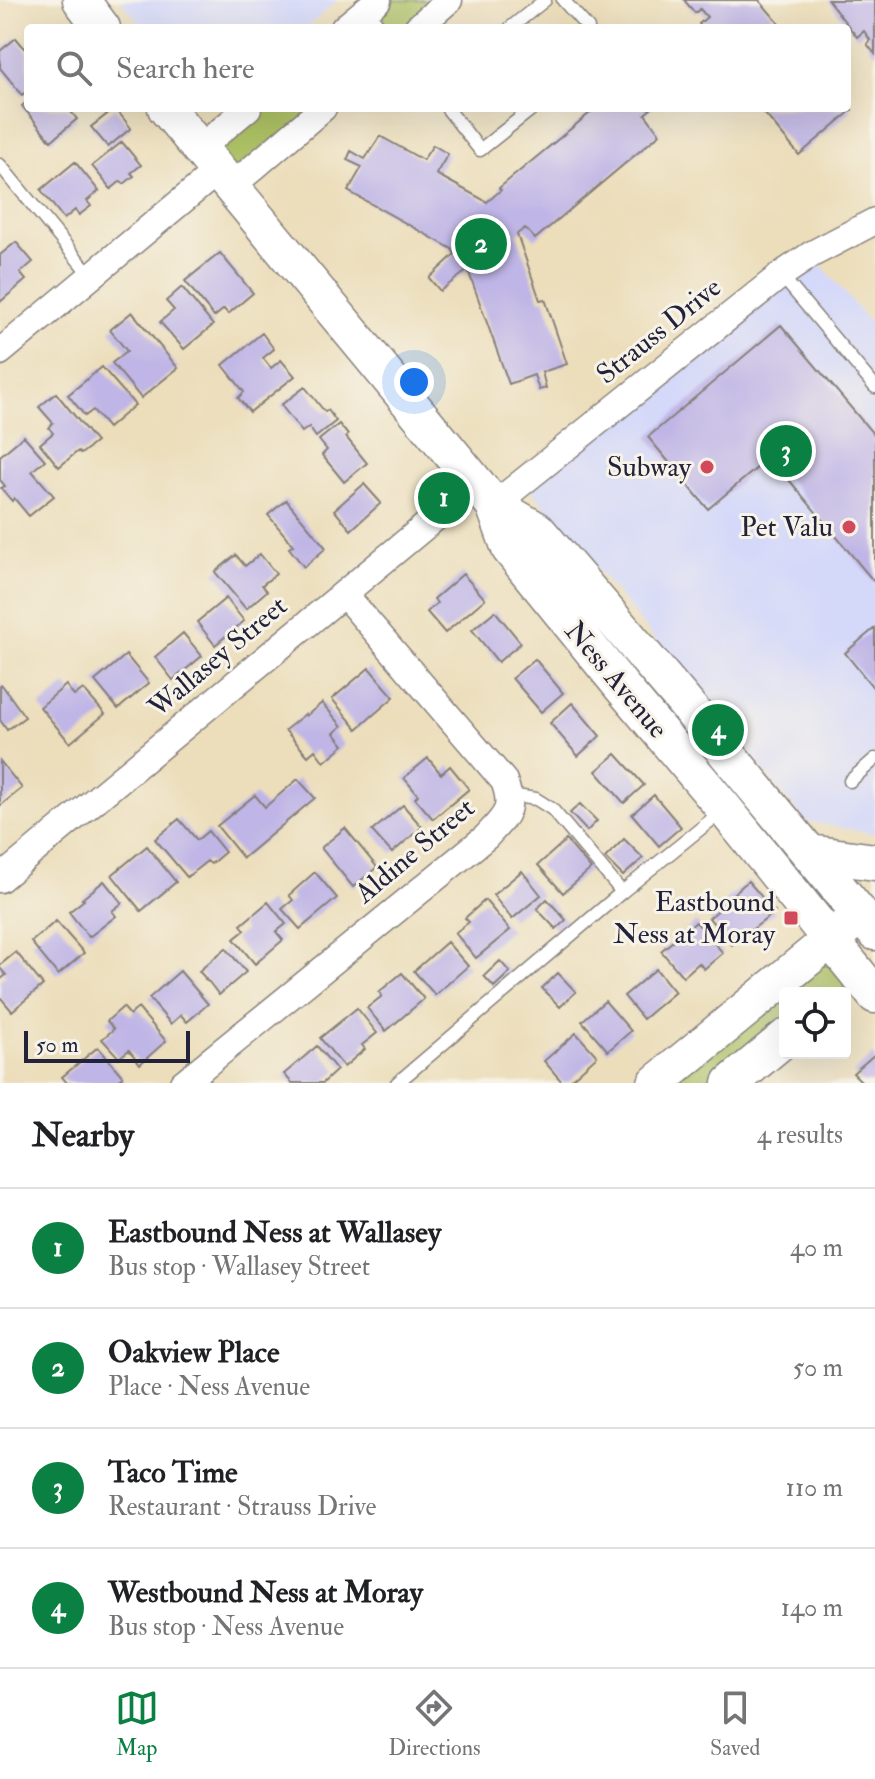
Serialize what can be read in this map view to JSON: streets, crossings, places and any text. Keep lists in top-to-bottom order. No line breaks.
{"streets":{"main road":["Ness Avenue"],"street":["Strauss Drive","Wallasey Street","Aldine Street"]},"crossings":[["Strauss Drive","Wallasey Street"],["Strauss Drive","Ness Avenue"],["Wallasey Street","Ness Avenue"],["Wallasey Street","Aldine Street"]],"places":{"other":["Subway","Pet Valu"],"transit":["Eastbound Ness at Moray"]},"scale_bar":"50 m","page":{"search":"Search here","pins":["2","3","1","4"],"scale":"50 m","heading":["Nearby","4 results"],"list":[{"mark":"1","name":"Eastbound Ness at Wallasey","note":"Bus stop · Wallasey Street","value":"40 m"},{"mark":"2","name":"Oakview Place","note":"Place · Ness Avenue","value":"50 m"},{"mark":"3","name":"Taco Time","note":"Restaurant · Strauss Drive","value":"110 m"},{"mark":"4","name":"Westbound Ness at Moray","note":"Bus stop · Ness Avenue","value":"140 m"}],"nav":["Map","Directions","Saved"]}}
